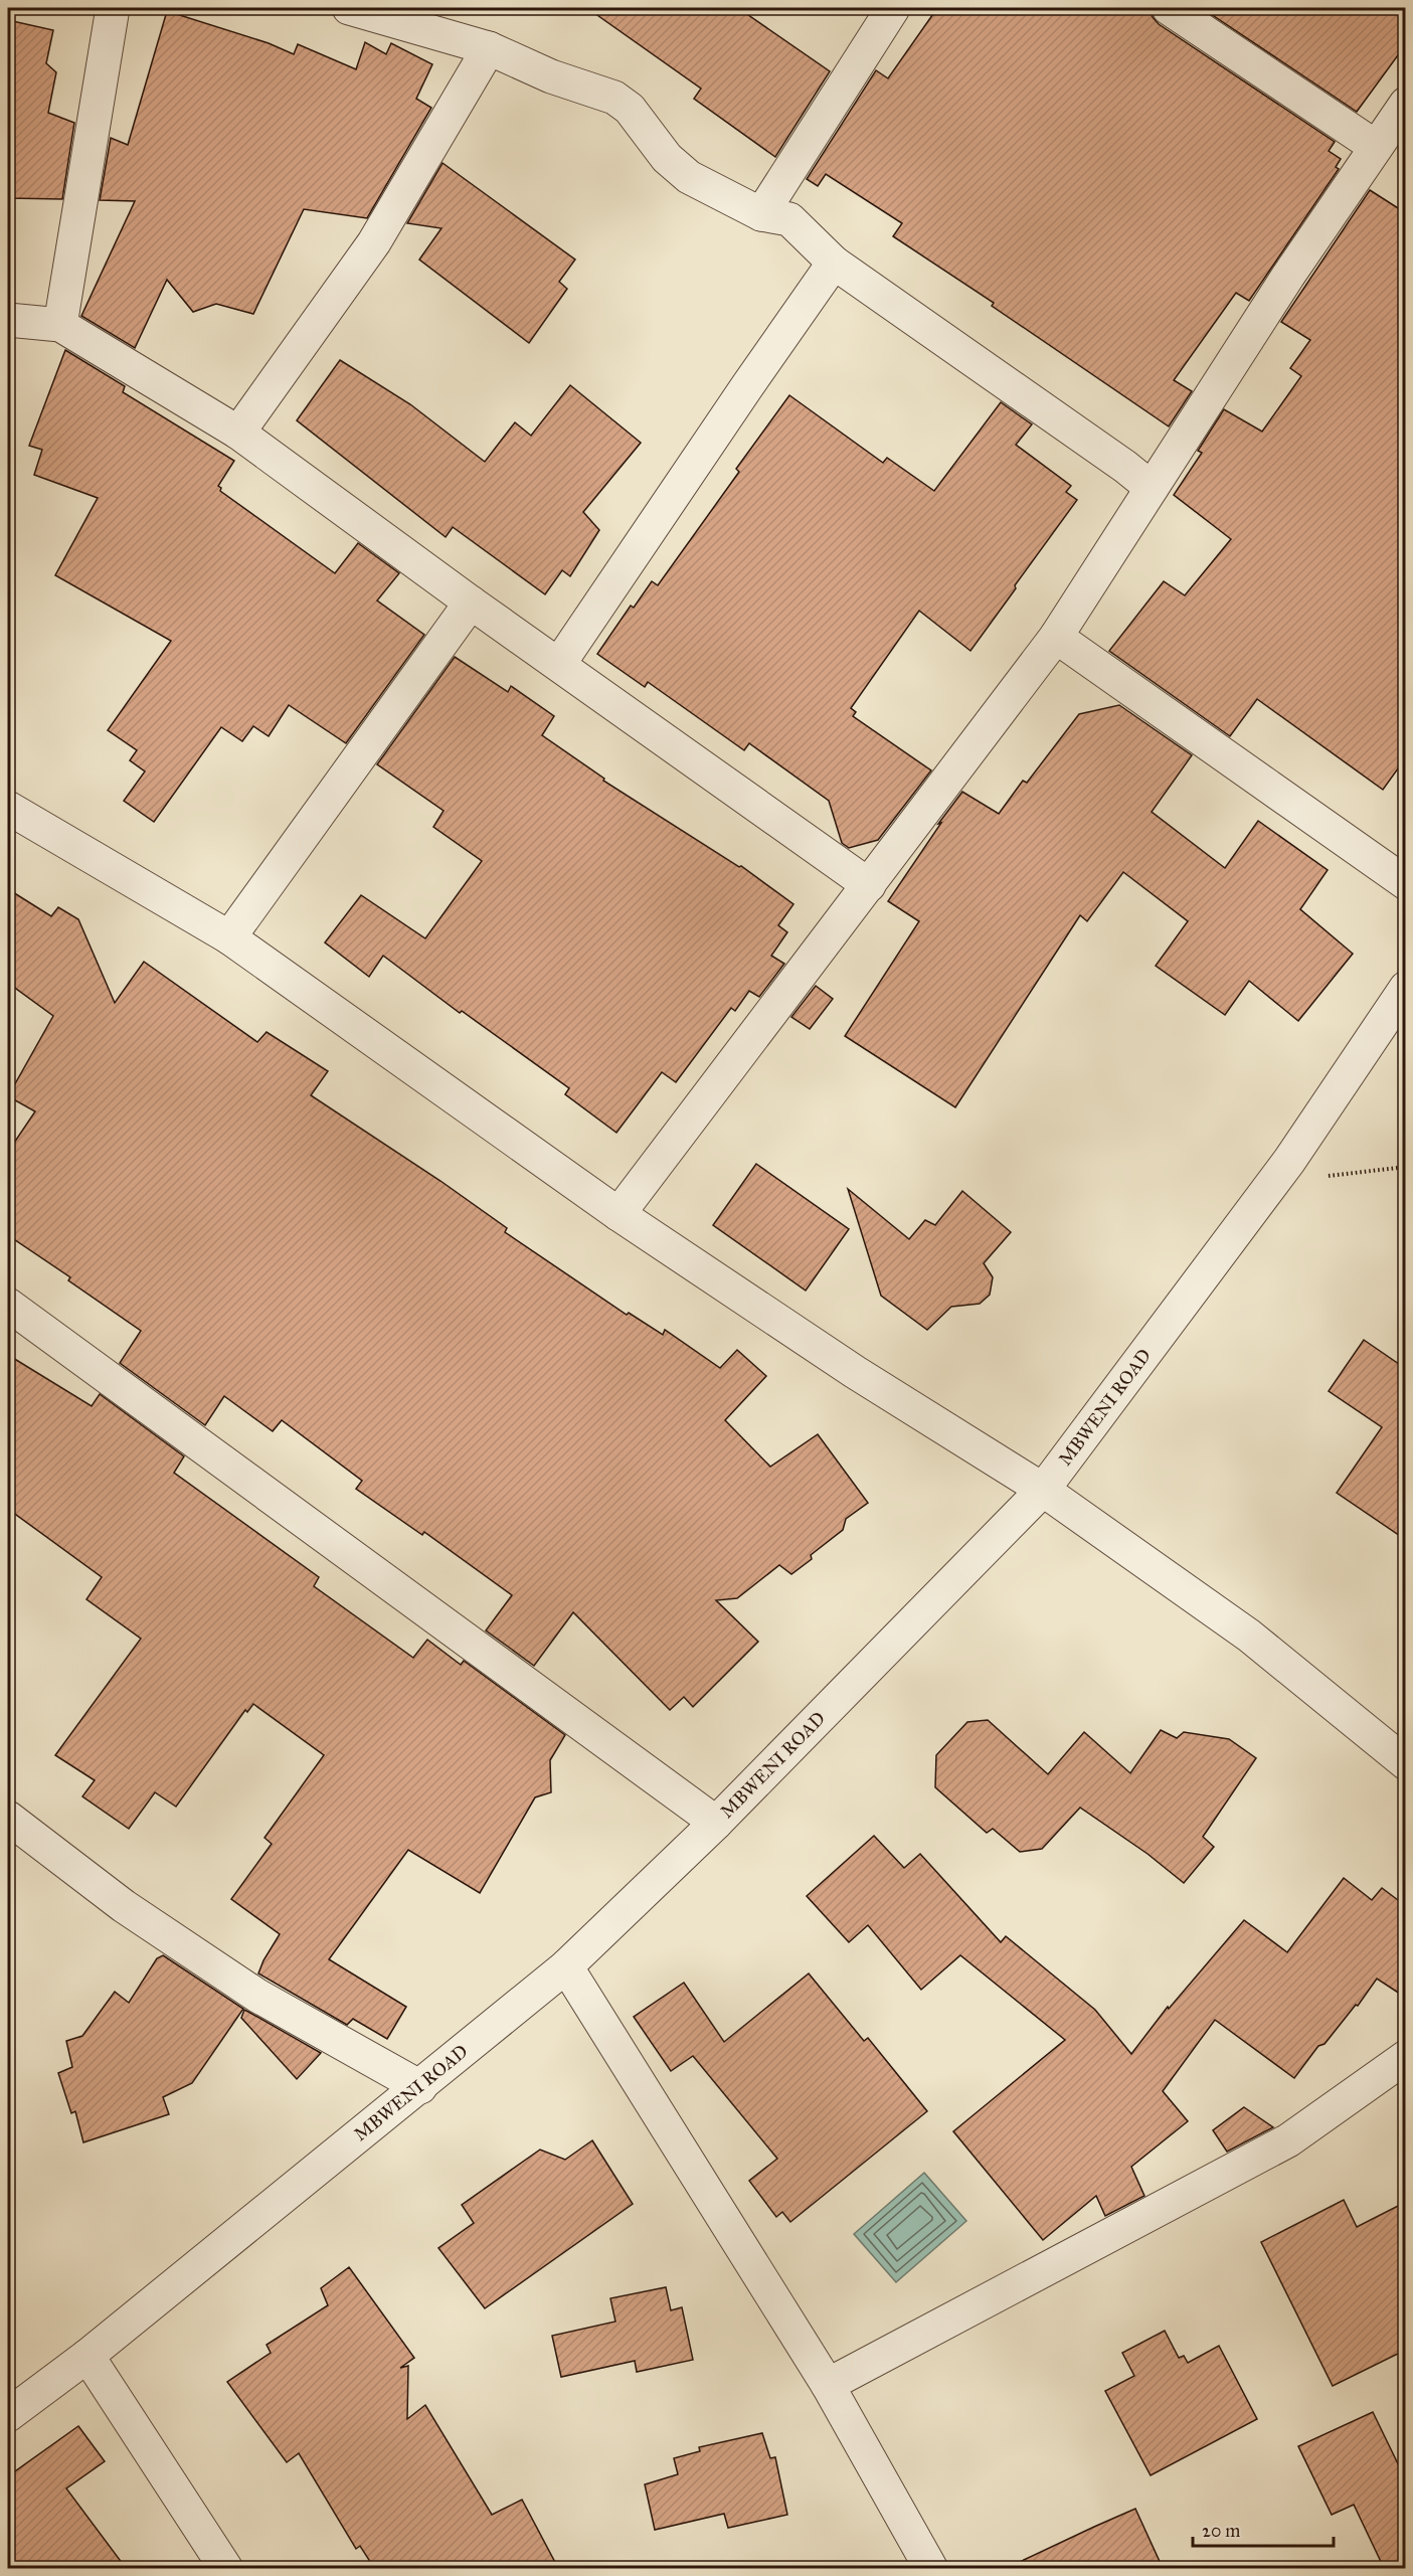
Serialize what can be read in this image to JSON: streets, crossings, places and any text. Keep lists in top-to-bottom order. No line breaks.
{"streets":{"street":["MBWENI ROAD"]},"scale_bar":"20 m"}
